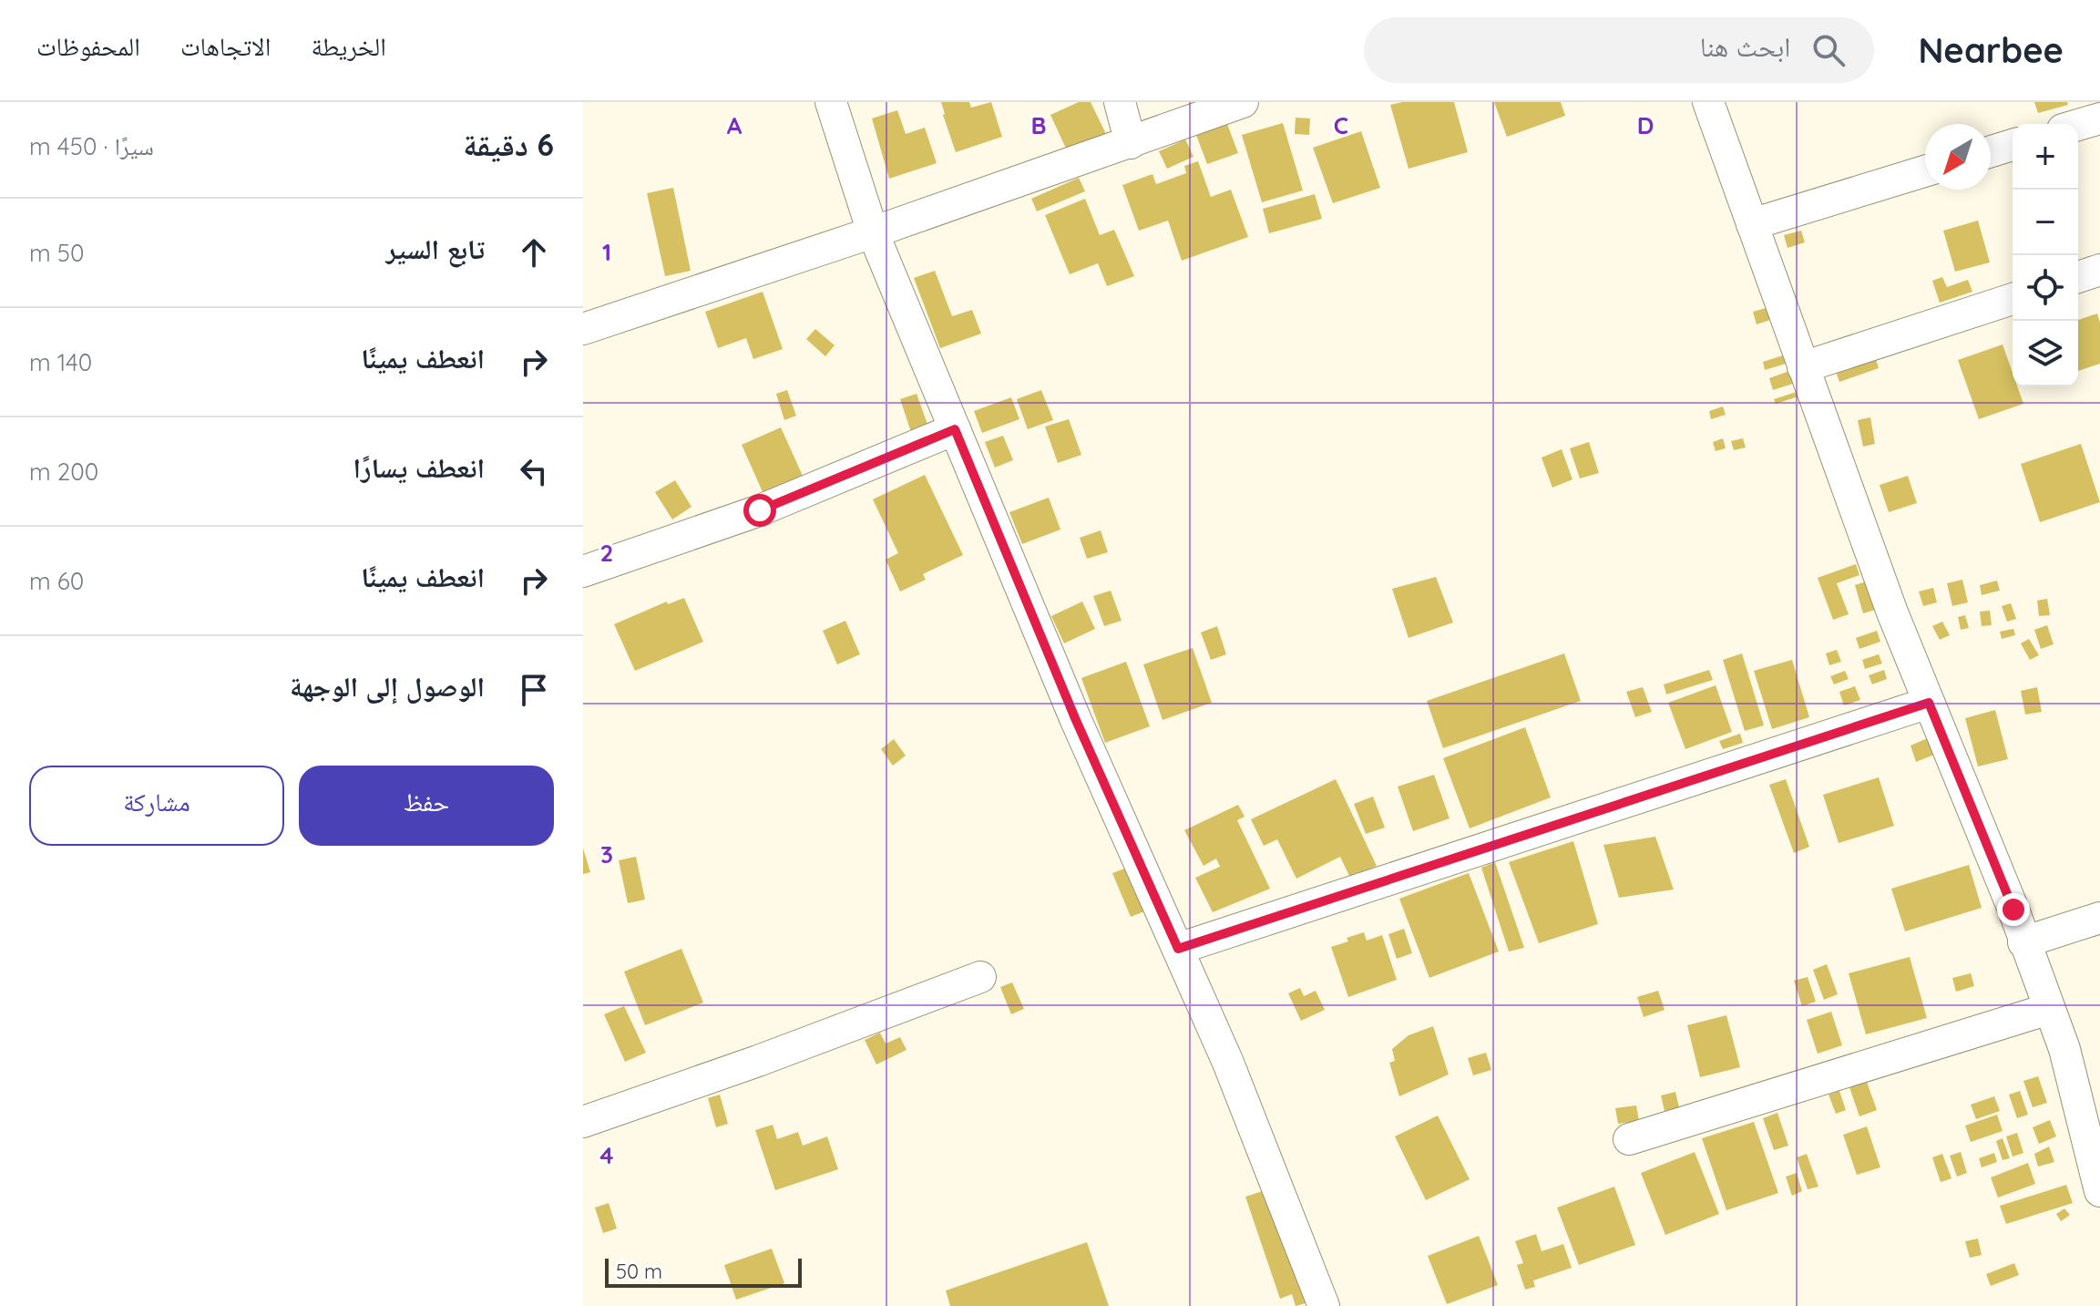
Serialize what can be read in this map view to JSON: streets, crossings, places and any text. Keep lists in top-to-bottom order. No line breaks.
{"scale_bar":"50 m","north":"bottom left","page":{"header":"Nearbee","search":"ابحث هنا","nav":["الخريطة","الاتجاهات","المحفوظات"],"heading":["6 دقيقة","سيرًا · 450 m"],"map_buttons":["+","−"],"list":[["تابع السير","50 m"],["انعطف يمينًا","140 m"],["انعطف يسارًا","200 m"],["انعطف يمينًا","60 m"],"الوصول إلى الوجهة"],"buttons":["حفظ","مشاركة"],"scale":"50 m"},"grid":{"columns":["A","B","C","D"],"rows":["1","2","3","4"]}}
